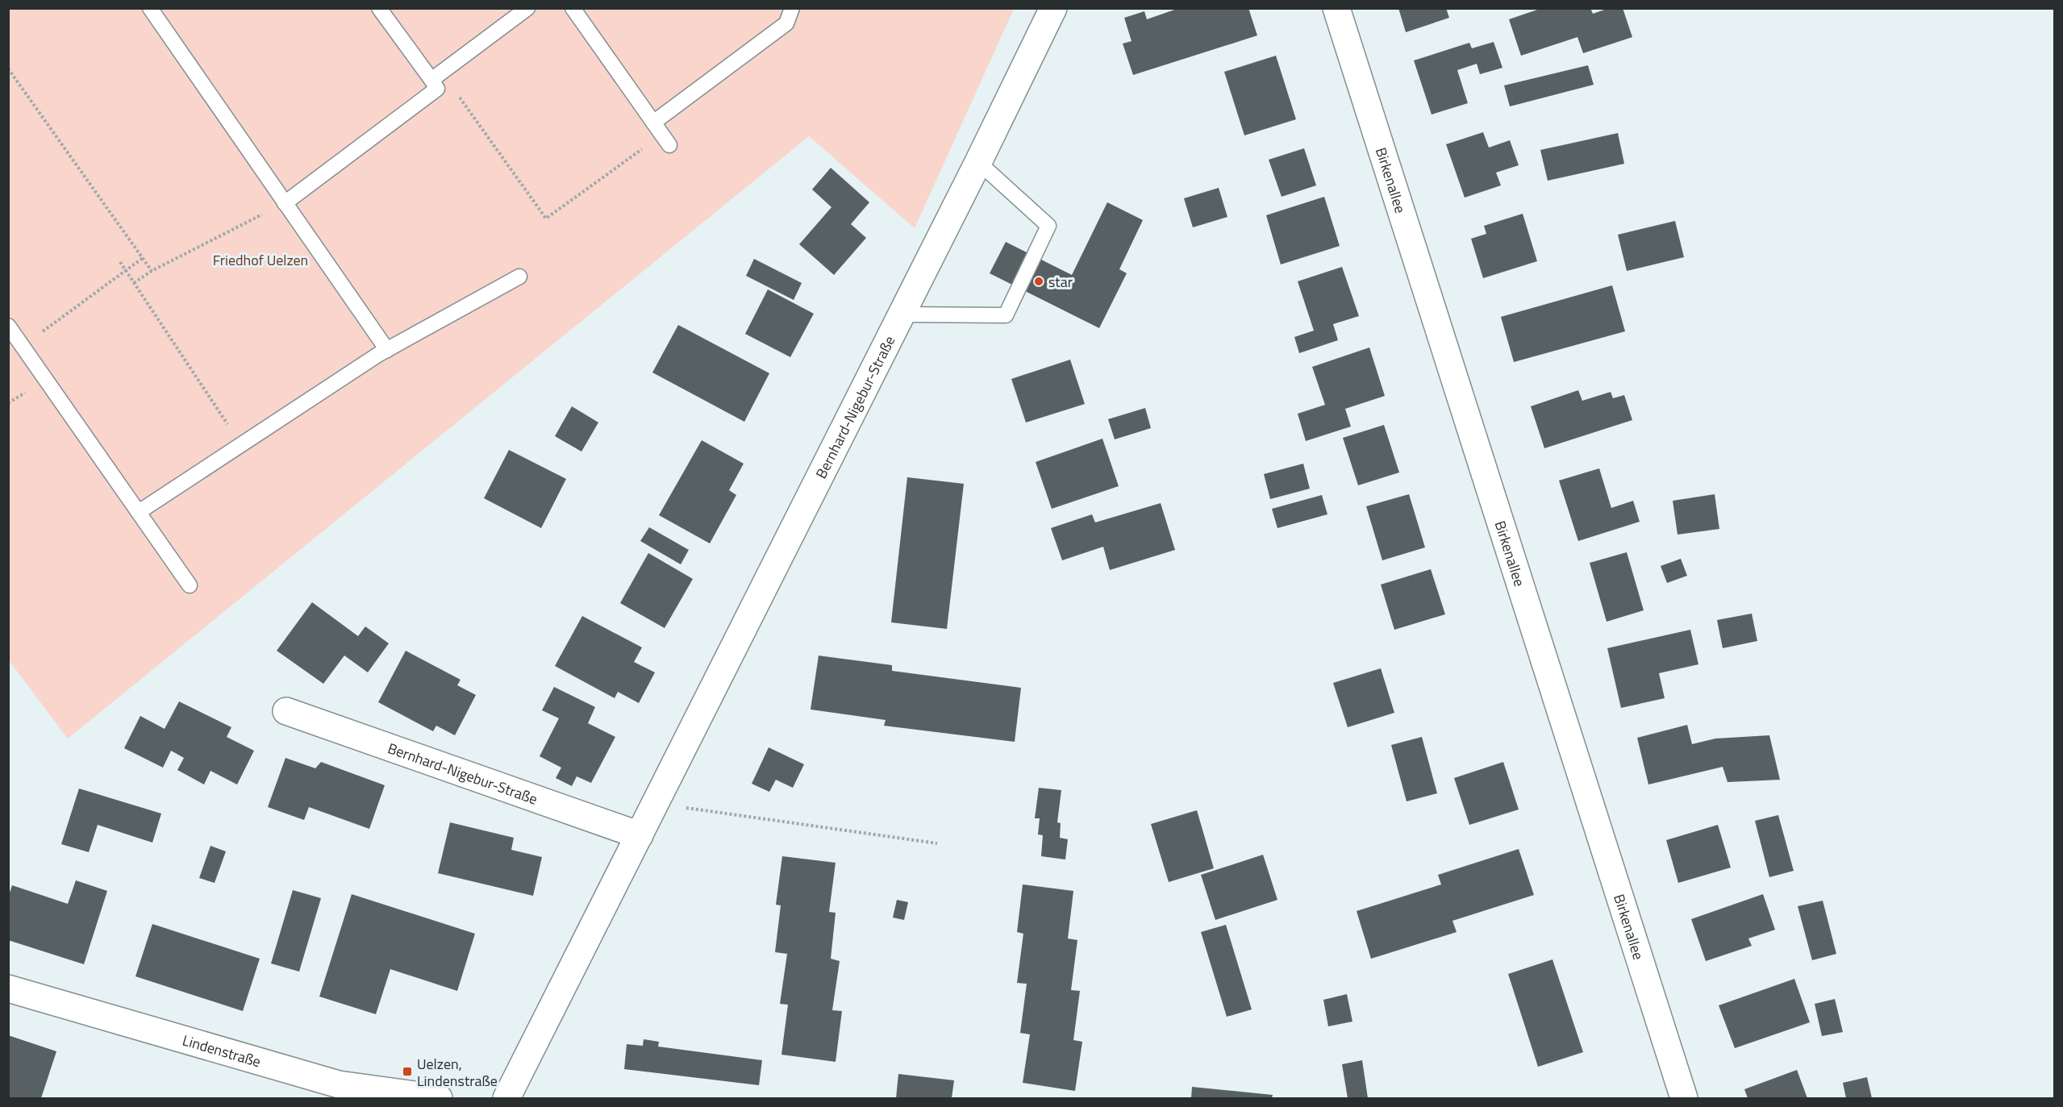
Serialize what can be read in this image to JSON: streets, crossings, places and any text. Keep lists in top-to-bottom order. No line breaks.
{"streets":{"street":["Birkenallee","Bernhard-Nigebur-Straße","Lindenstraße"]},"parks":["Friedhof Uelzen"],"places":{"other":["star"],"transit":["Uelzen, Lindenstraße"]}}
